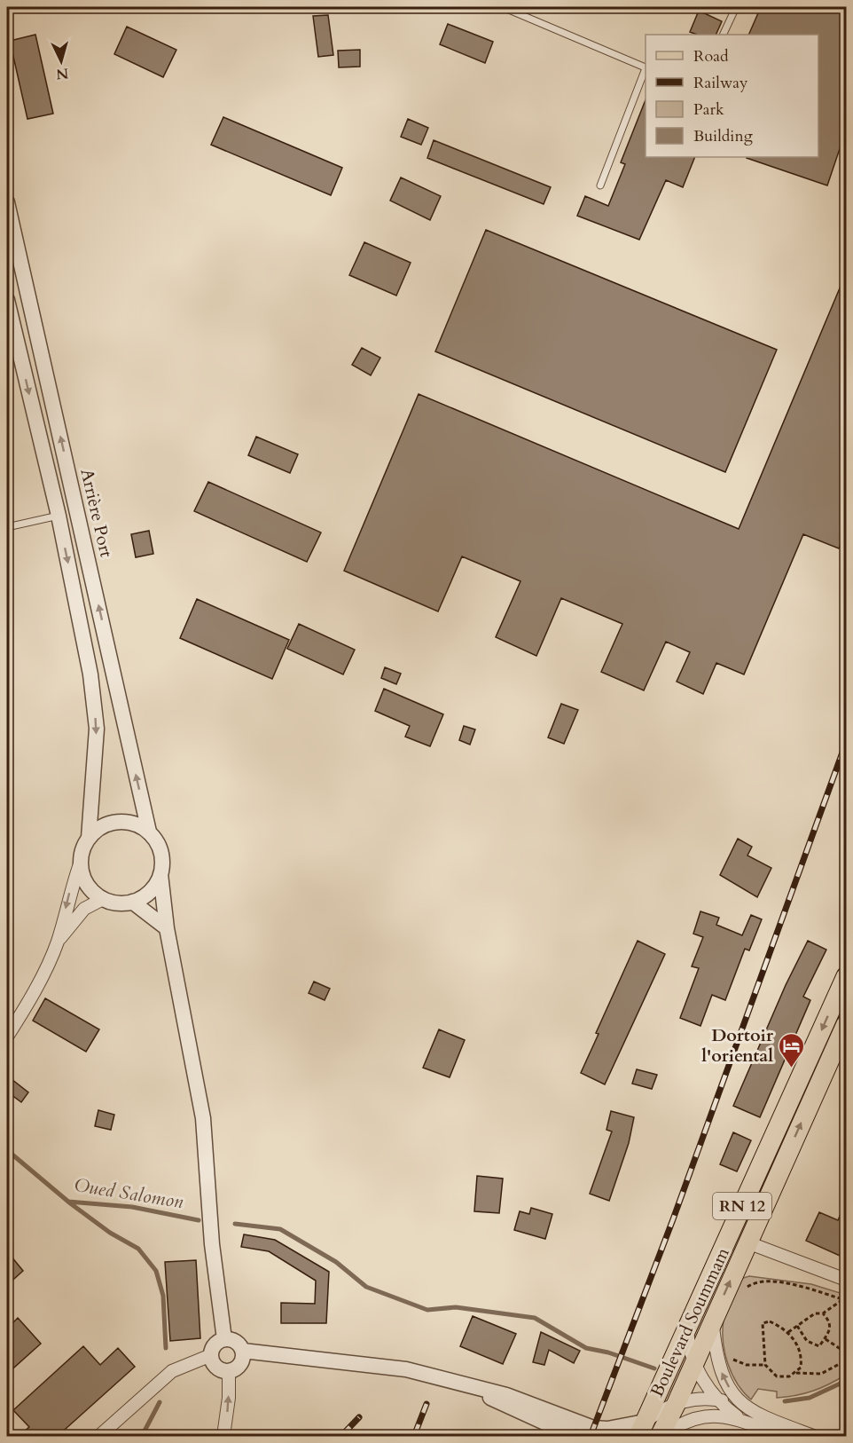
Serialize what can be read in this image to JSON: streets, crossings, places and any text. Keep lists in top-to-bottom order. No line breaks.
{"streets":{"main road":["RN 12","Boulevard Soummam"],"street":["Arrière Port"]},"water":["Oued Salomon"],"places":{"hotel":["Dortoir l'oriental"]},"legend":["Road","Railway","Park","Building"],"north":"bottom"}
